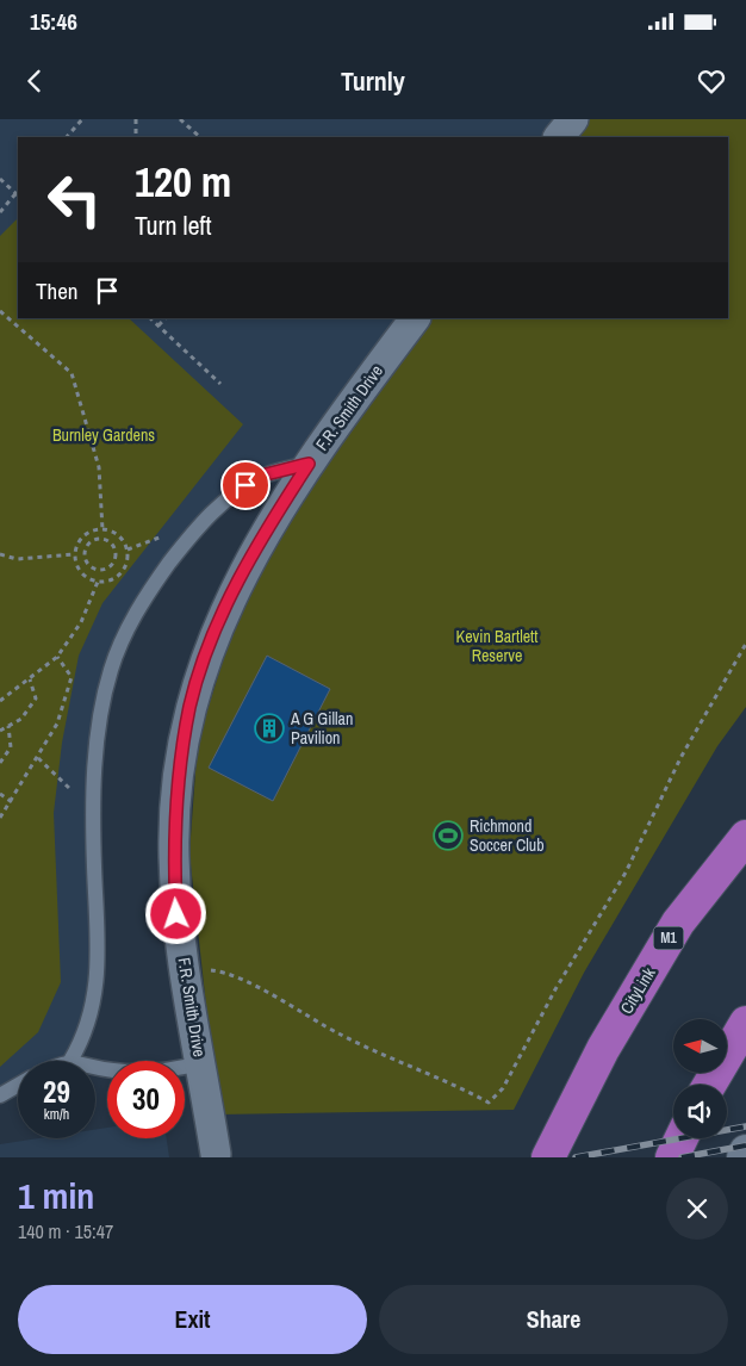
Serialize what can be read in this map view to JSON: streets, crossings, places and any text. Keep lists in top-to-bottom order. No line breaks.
{"streets":{"highway":["M1","CityLink"],"street":["F.R. Smith Drive"]},"parks":["Burnley Gardens","Kevin Bartlett Reserve"],"places":{"building":["A G Gillan Pavilion"],"sports":["Richmond Soccer Club"]},"north":"left","page":{"status":"15:46","header":"Turnly","turn":["120 m","Turn left"],"then":"Then","speed":"29 km/h","limit":"30","heading":["1 min","140 m · 15:47"],"buttons":["Exit","Share"]}}
